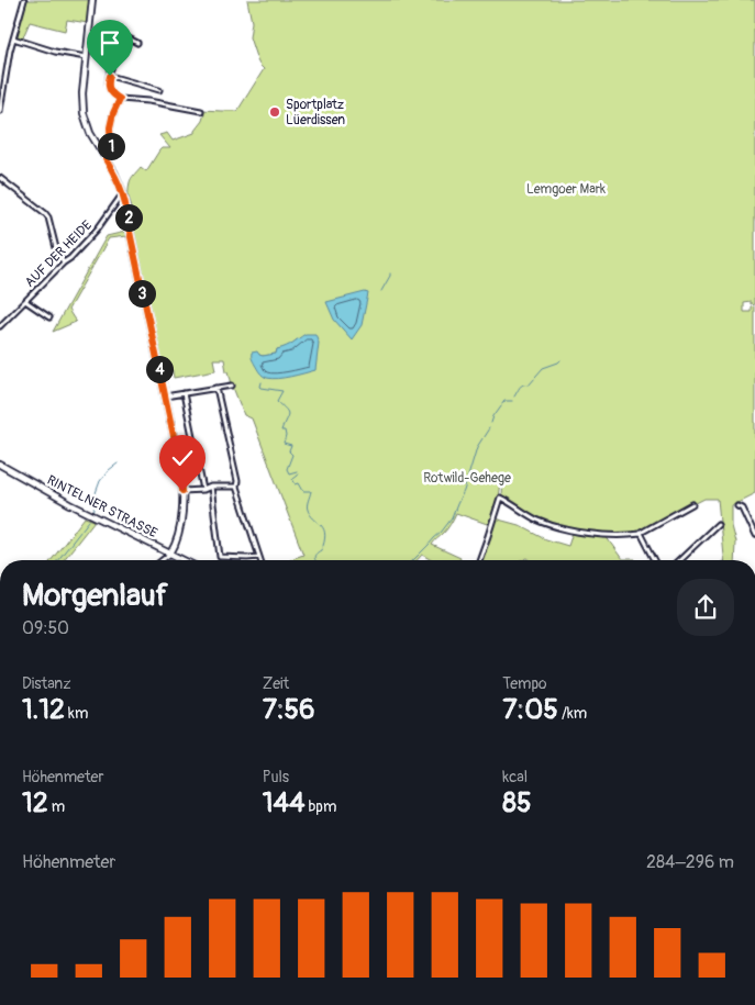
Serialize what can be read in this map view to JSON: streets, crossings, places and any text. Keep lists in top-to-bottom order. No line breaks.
{"streets":{"main road":["RINTELNER STRASSE"],"street":["AUF DER HEIDE"]},"parks":["Lemgoer Mark","Rotwild-Gehege"],"places":["Sportplatz Lüerdissen"],"page":{"pins":["1","2","3","4"],"heading":["Morgenlauf","09:50"],"stats":[["Distanz","1.12 km"],["Zeit","7:56"],["Tempo","7:05 /km"],["Höhenmeter","12 m"],["Puls","144 bpm"],["kcal","85"]],"chart":["Höhenmeter","284–296 m"]}}
